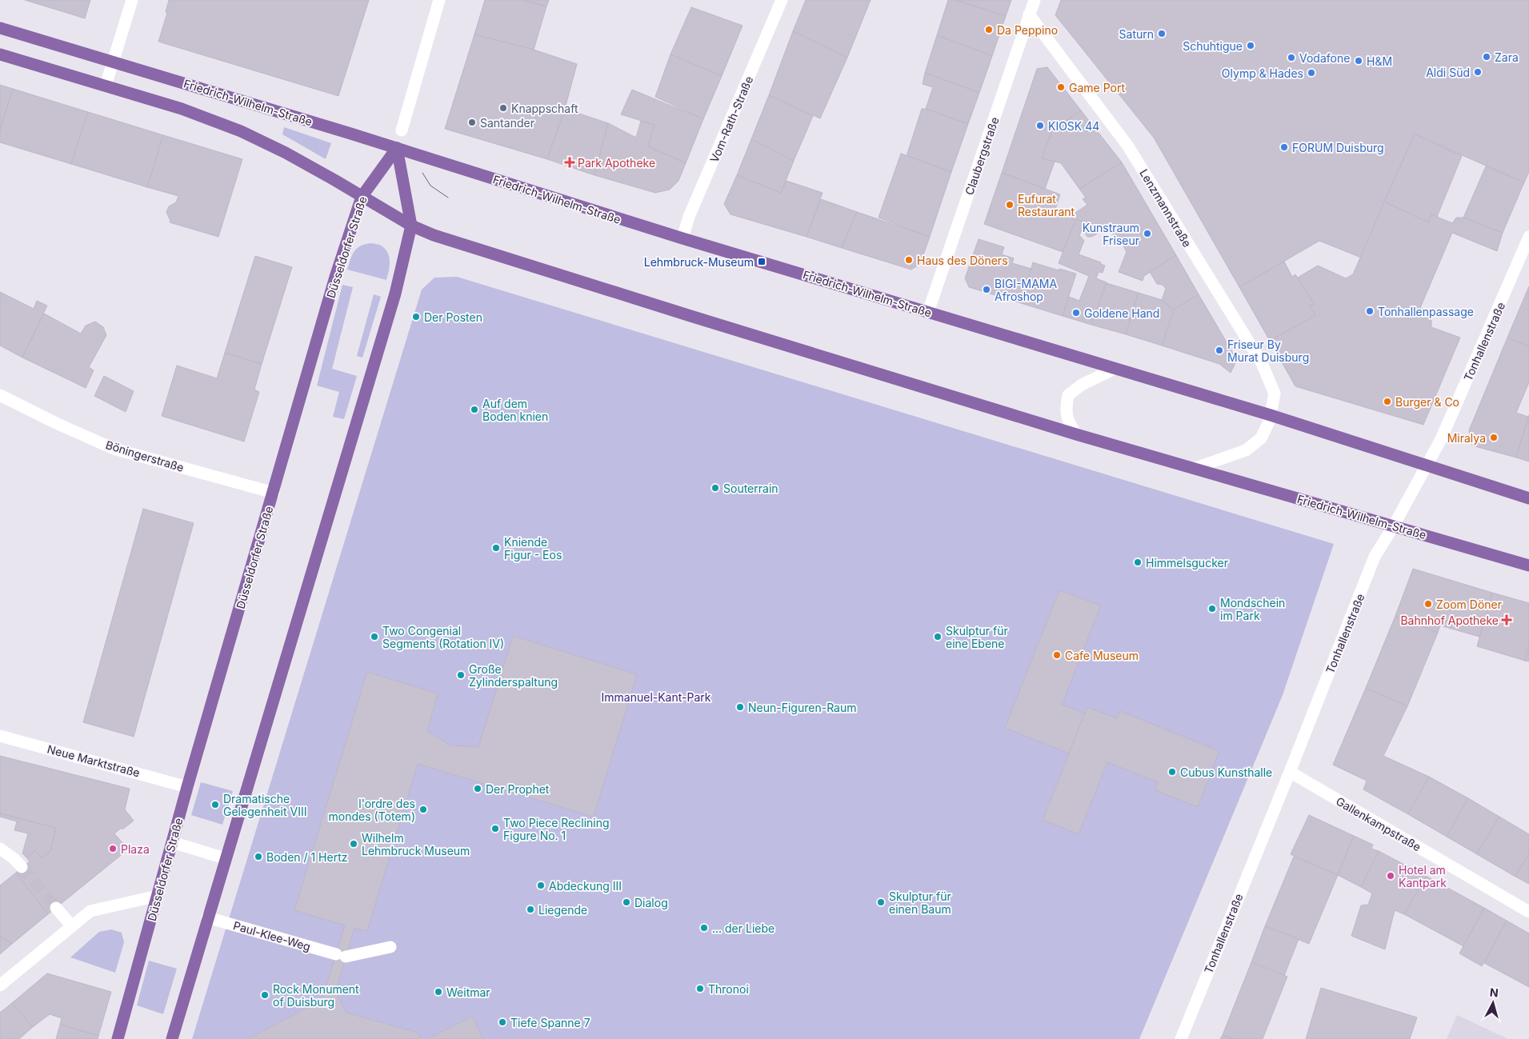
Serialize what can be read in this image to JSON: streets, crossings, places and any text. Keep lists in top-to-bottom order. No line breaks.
{"streets":{"main road":["Friedrich-Wilhelm-Straße","Düsseldorfer Straße"],"street":["Vom-Rath-Straße","Claubergstraße","Lenzmannstraße","Tonhallenstraße","Böningerstraße","Neue Marktstraße","Gallenkampstraße","Paul-Klee-Weg"]},"crossings":[["Friedrich-Wilhelm-Straße","Vom-Rath-Straße"],["Friedrich-Wilhelm-Straße","Claubergstraße"],["Friedrich-Wilhelm-Straße","Lenzmannstraße"],["Friedrich-Wilhelm-Straße","Düsseldorfer Straße"],["Friedrich-Wilhelm-Straße","Tonhallenstraße"],["Claubergstraße","Lenzmannstraße"],["Düsseldorfer Straße","Böningerstraße"],["Düsseldorfer Straße","Neue Marktstraße"],["Tonhallenstraße","Gallenkampstraße"]],"parks":["Immanuel-Kant-Park"],"places":{"other":["Da Peppino","Saturn","Schuhtigue","Zara","Vodafone","H&M","Aldi Süd","Olymp & Hades","Game Port","Knappschaft","Santander","KIOSK 44","FORUM Duisburg","Eufurat Restaurant","Kunstraum Friseur","Haus des Döners","BIGI-MAMA Afroshop","Tonhallenpassage","Goldene Hand","Der Posten","Friseur By Murat Duisburg","Burger & Co","Auf dem Boden knien","Miralya","Souterrain","Kniende Figur - Eos","Himmelsgucker","Zoom Döner","Mondschein im Park","Two Congenial Segments (Rotation IV)","Skulptur für eine Ebene","Cafe Museum","Große Zylinderspaltung","Neun-Figuren-Raum","Cubus Kunsthalle","Der Prophet","Dramatische Gelegenheit VIII","l'ordre des mondes (Totem)","Two Piece Reclining Figure No. 1","Wilhelm Lehmbruck Museum","Plaza","Boden / 1 Hertz","Hotel am Kantpark","Abdeckung III","Dialog","Skulptur für einen Baum","Liegende","... der Liebe","Thronoi","Weitmar","Rock Monument of Duisburg","Tiefe Spanne 7"],"health":["Park Apotheke","Bahnhof Apotheke"],"transit":["Lehmbruck-Museum"]},"north":"top"}
